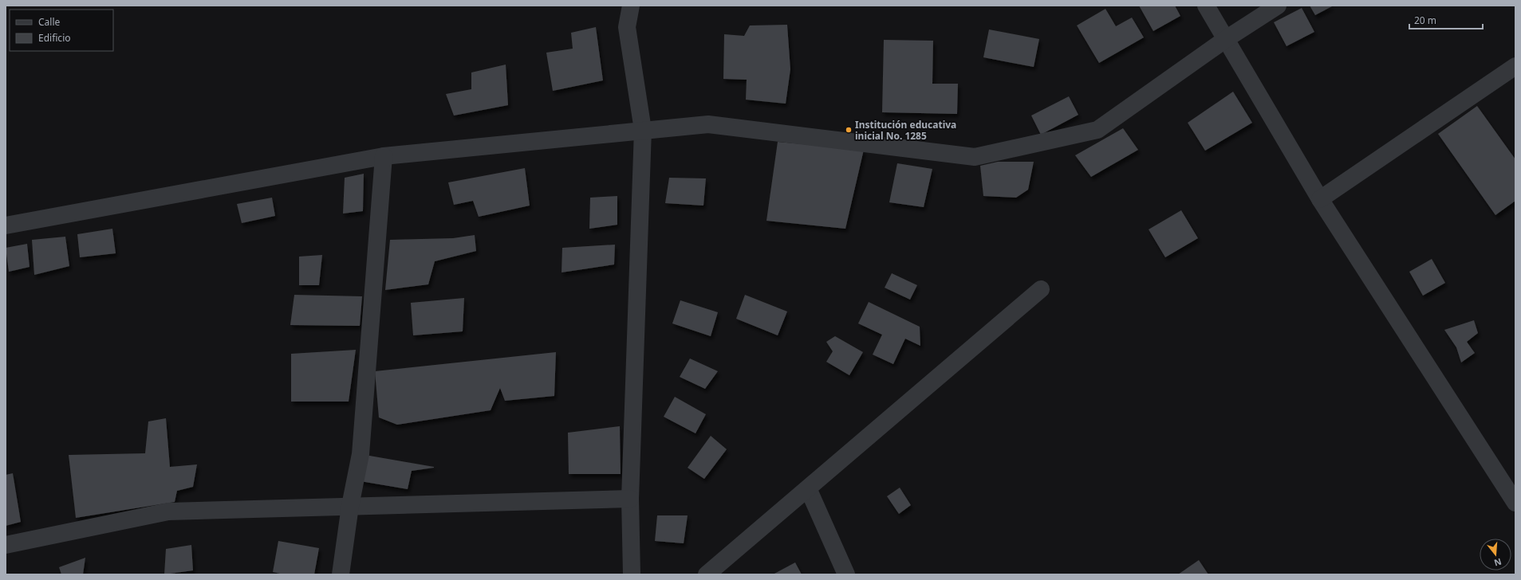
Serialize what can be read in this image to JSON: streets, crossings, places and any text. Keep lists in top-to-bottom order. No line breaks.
{"places":["Institución educativa inicial No. 1285"],"legend":["Calle","Edificio"],"scale_bar":"20 m","north":"bottom"}
